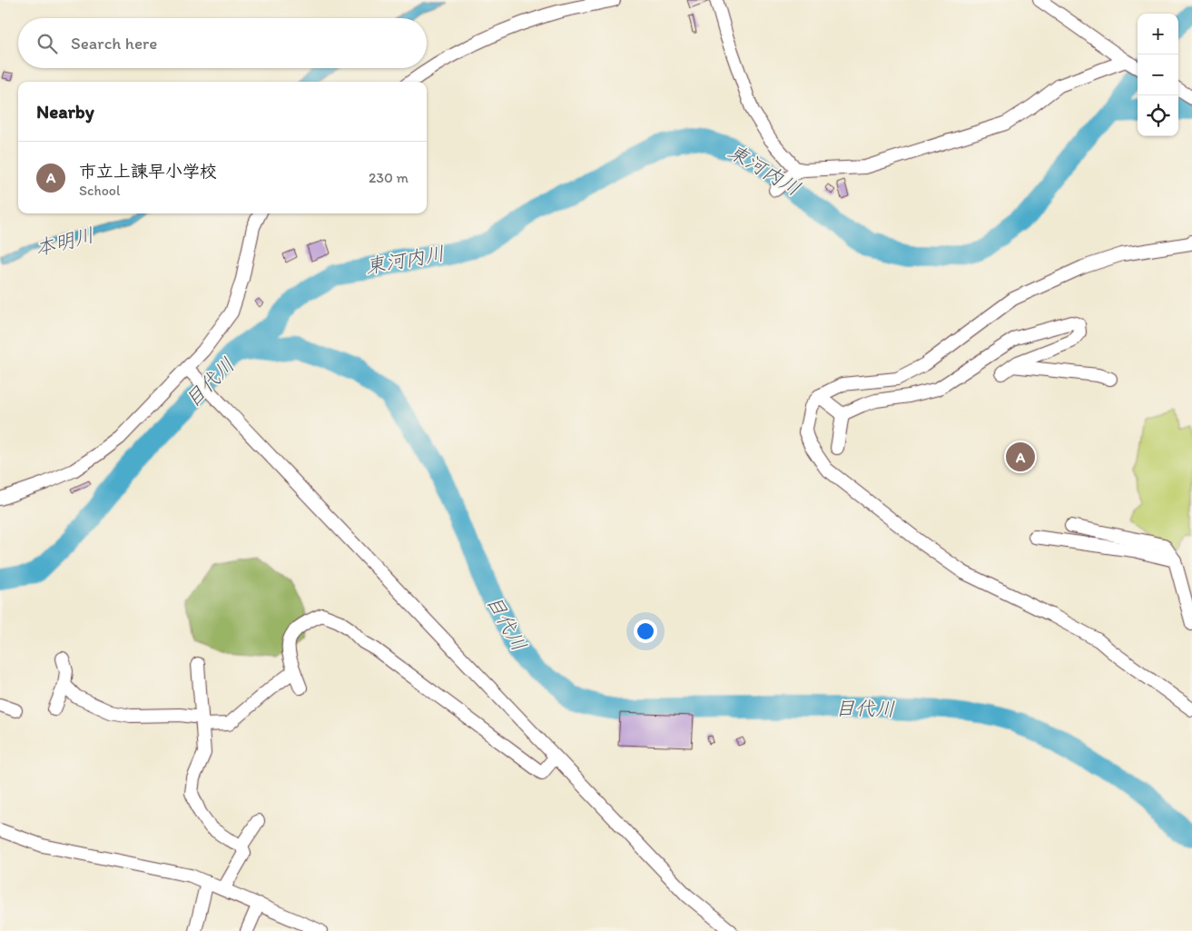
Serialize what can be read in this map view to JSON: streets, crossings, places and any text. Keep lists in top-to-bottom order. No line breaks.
{"water":["東河内川","本明川","目代川"],"page":{"map_buttons":["+","−"],"search":"Search here","heading":"Nearby","list":[{"mark":"A","name":"市立上諫早小学校","note":"School","value":"230 m"}],"pins":"A"}}
